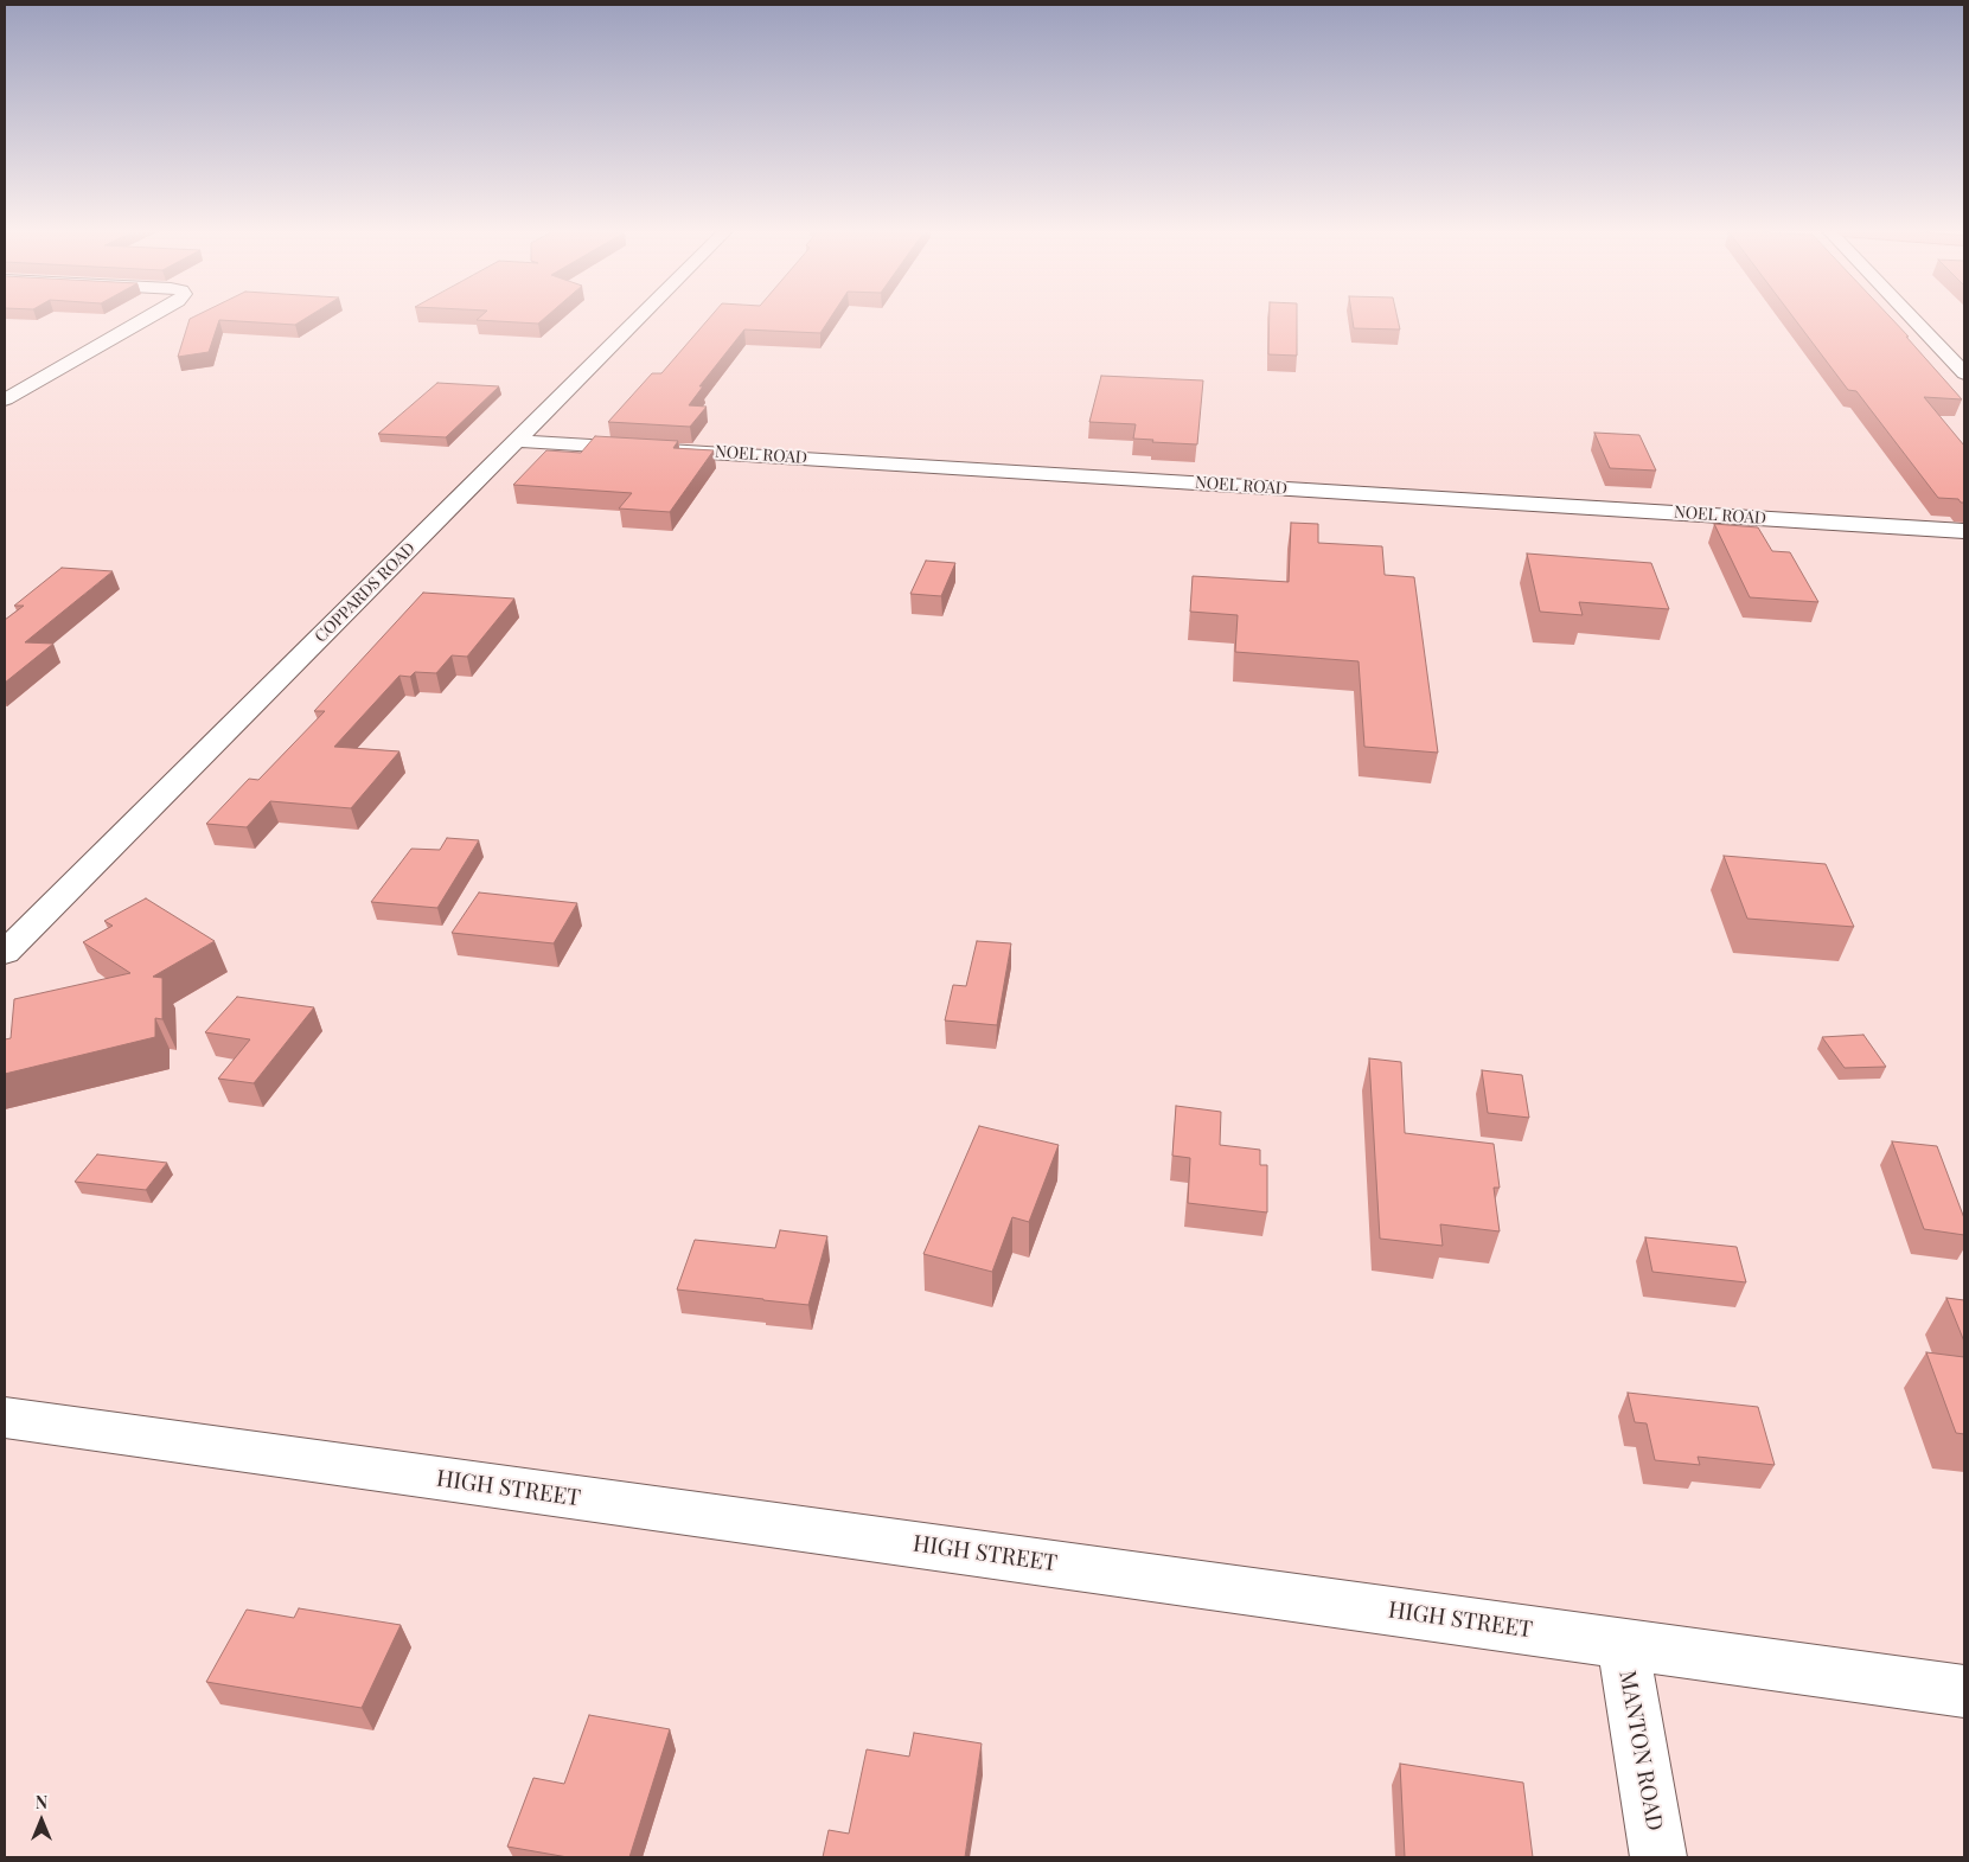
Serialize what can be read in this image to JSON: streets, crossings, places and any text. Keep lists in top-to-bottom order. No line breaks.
{"streets":{"street":["NOEL ROAD","COPPARDS ROAD","HIGH STREET","MANTON ROAD"]},"crossings":[["NOEL ROAD","COPPARDS ROAD"],["HIGH STREET","MANTON ROAD"]],"north":"top"}
